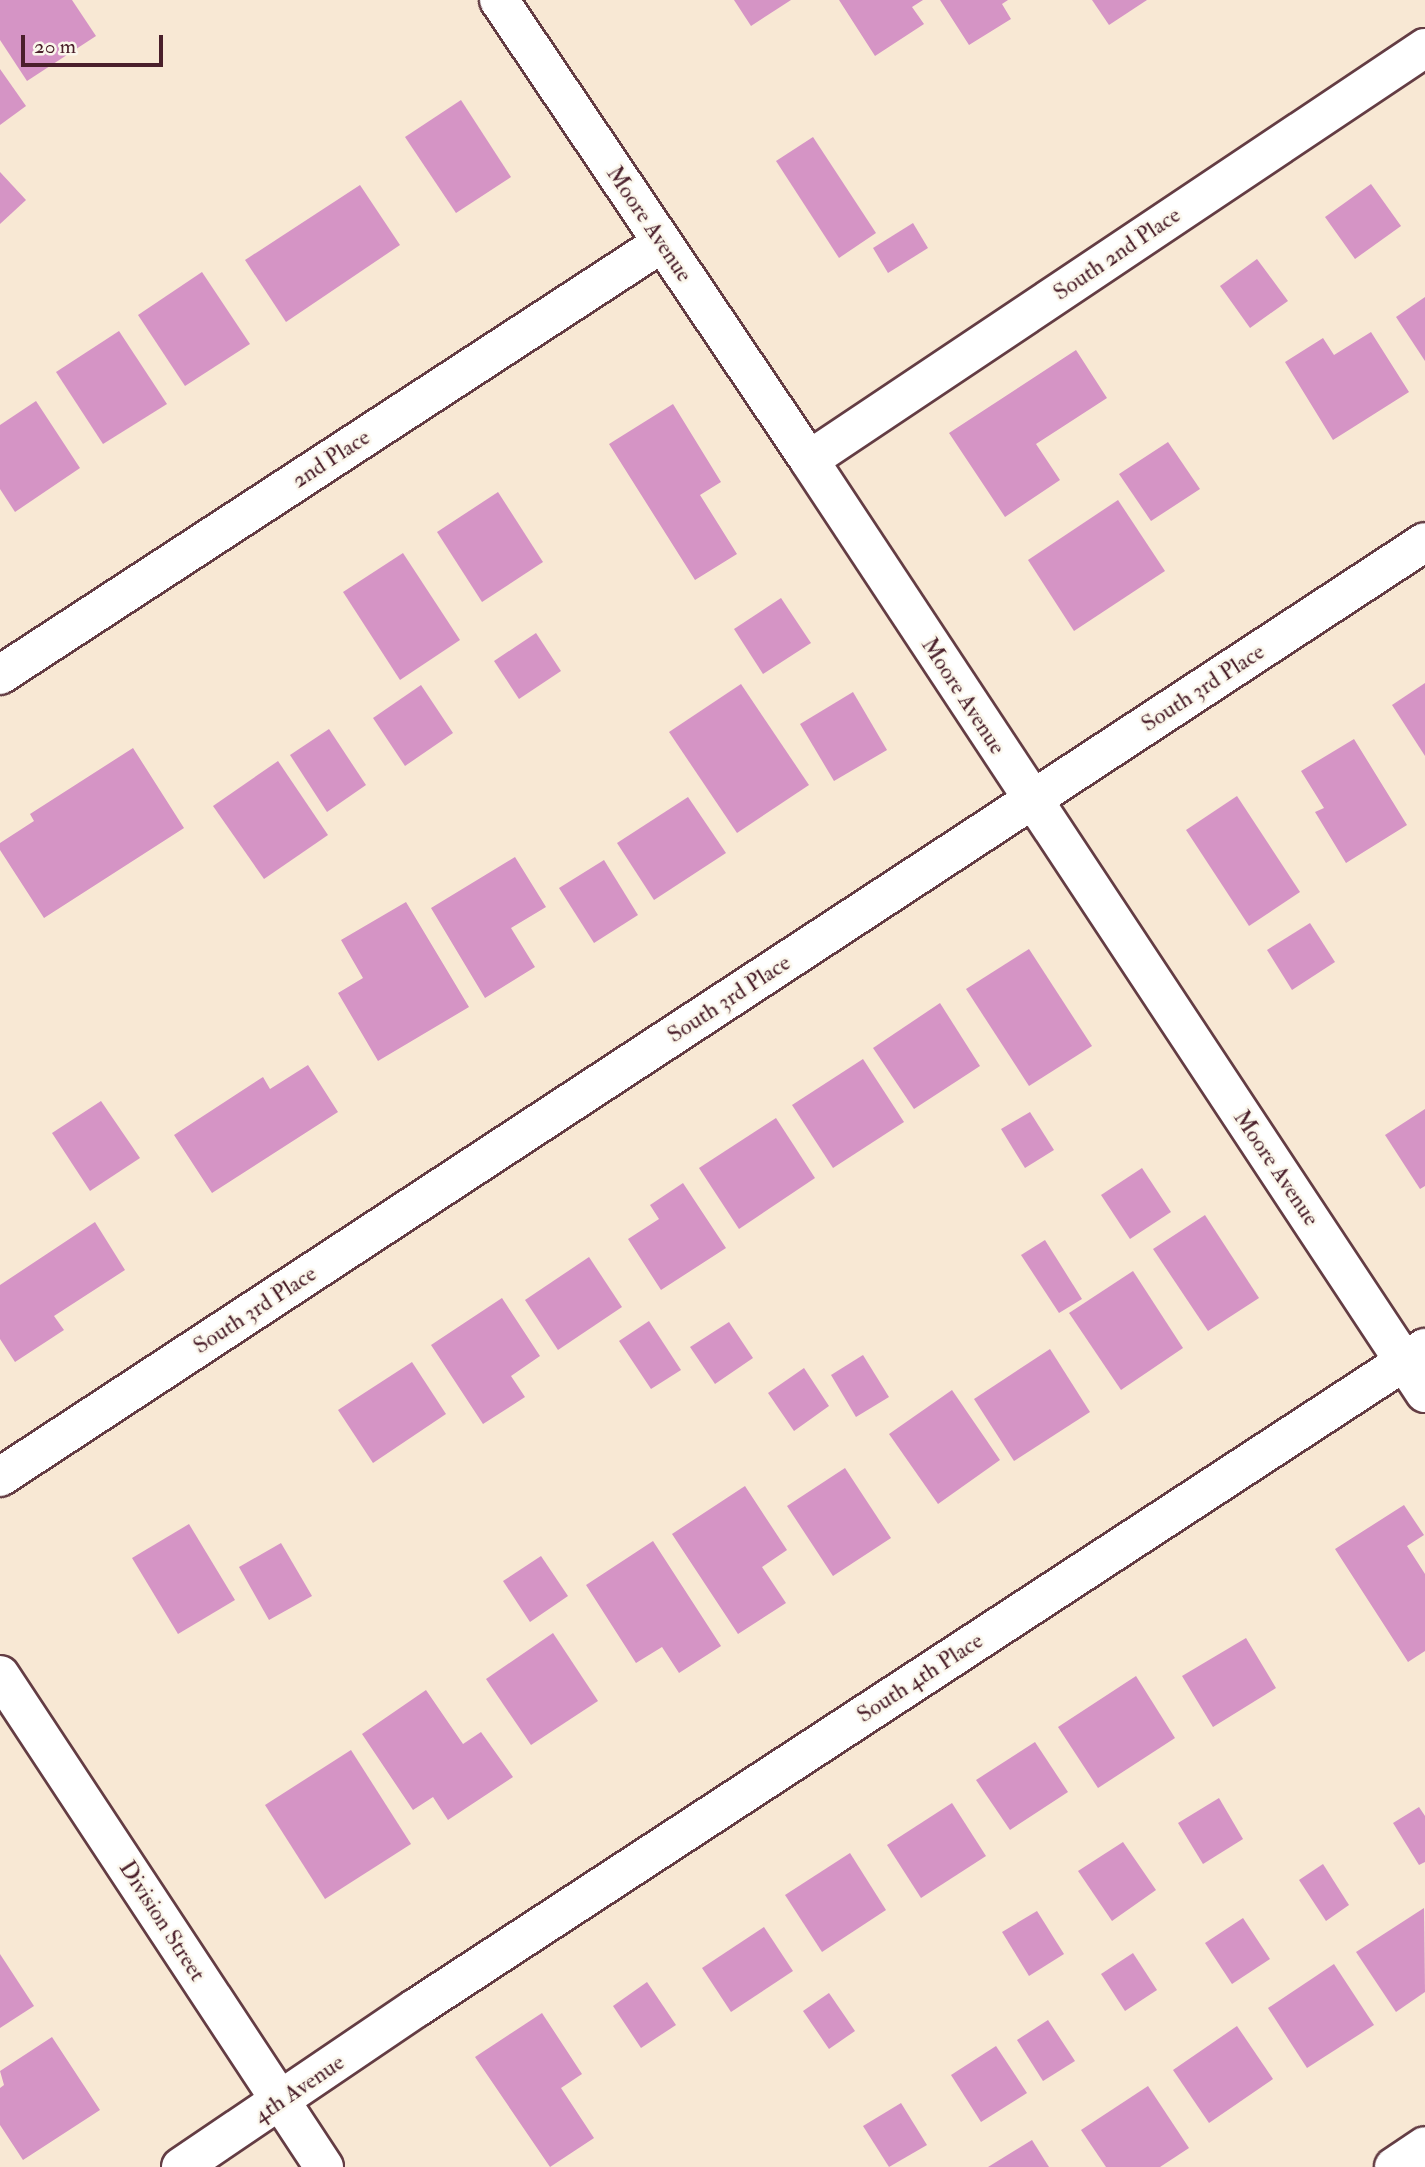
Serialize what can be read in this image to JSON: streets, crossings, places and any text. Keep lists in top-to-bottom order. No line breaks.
{"streets":{"street":["Moore Avenue","South 2nd Place","2nd Place","South 3rd Place","South 4th Place","Division Street","4th Avenue"]},"crossings":[["Moore Avenue","South 2nd Place"],["Moore Avenue","2nd Place"],["Moore Avenue","South 3rd Place"],["Moore Avenue","South 4th Place"],["South 4th Place","4th Avenue"],["Division Street","4th Avenue"]],"scale_bar":"20 m"}
